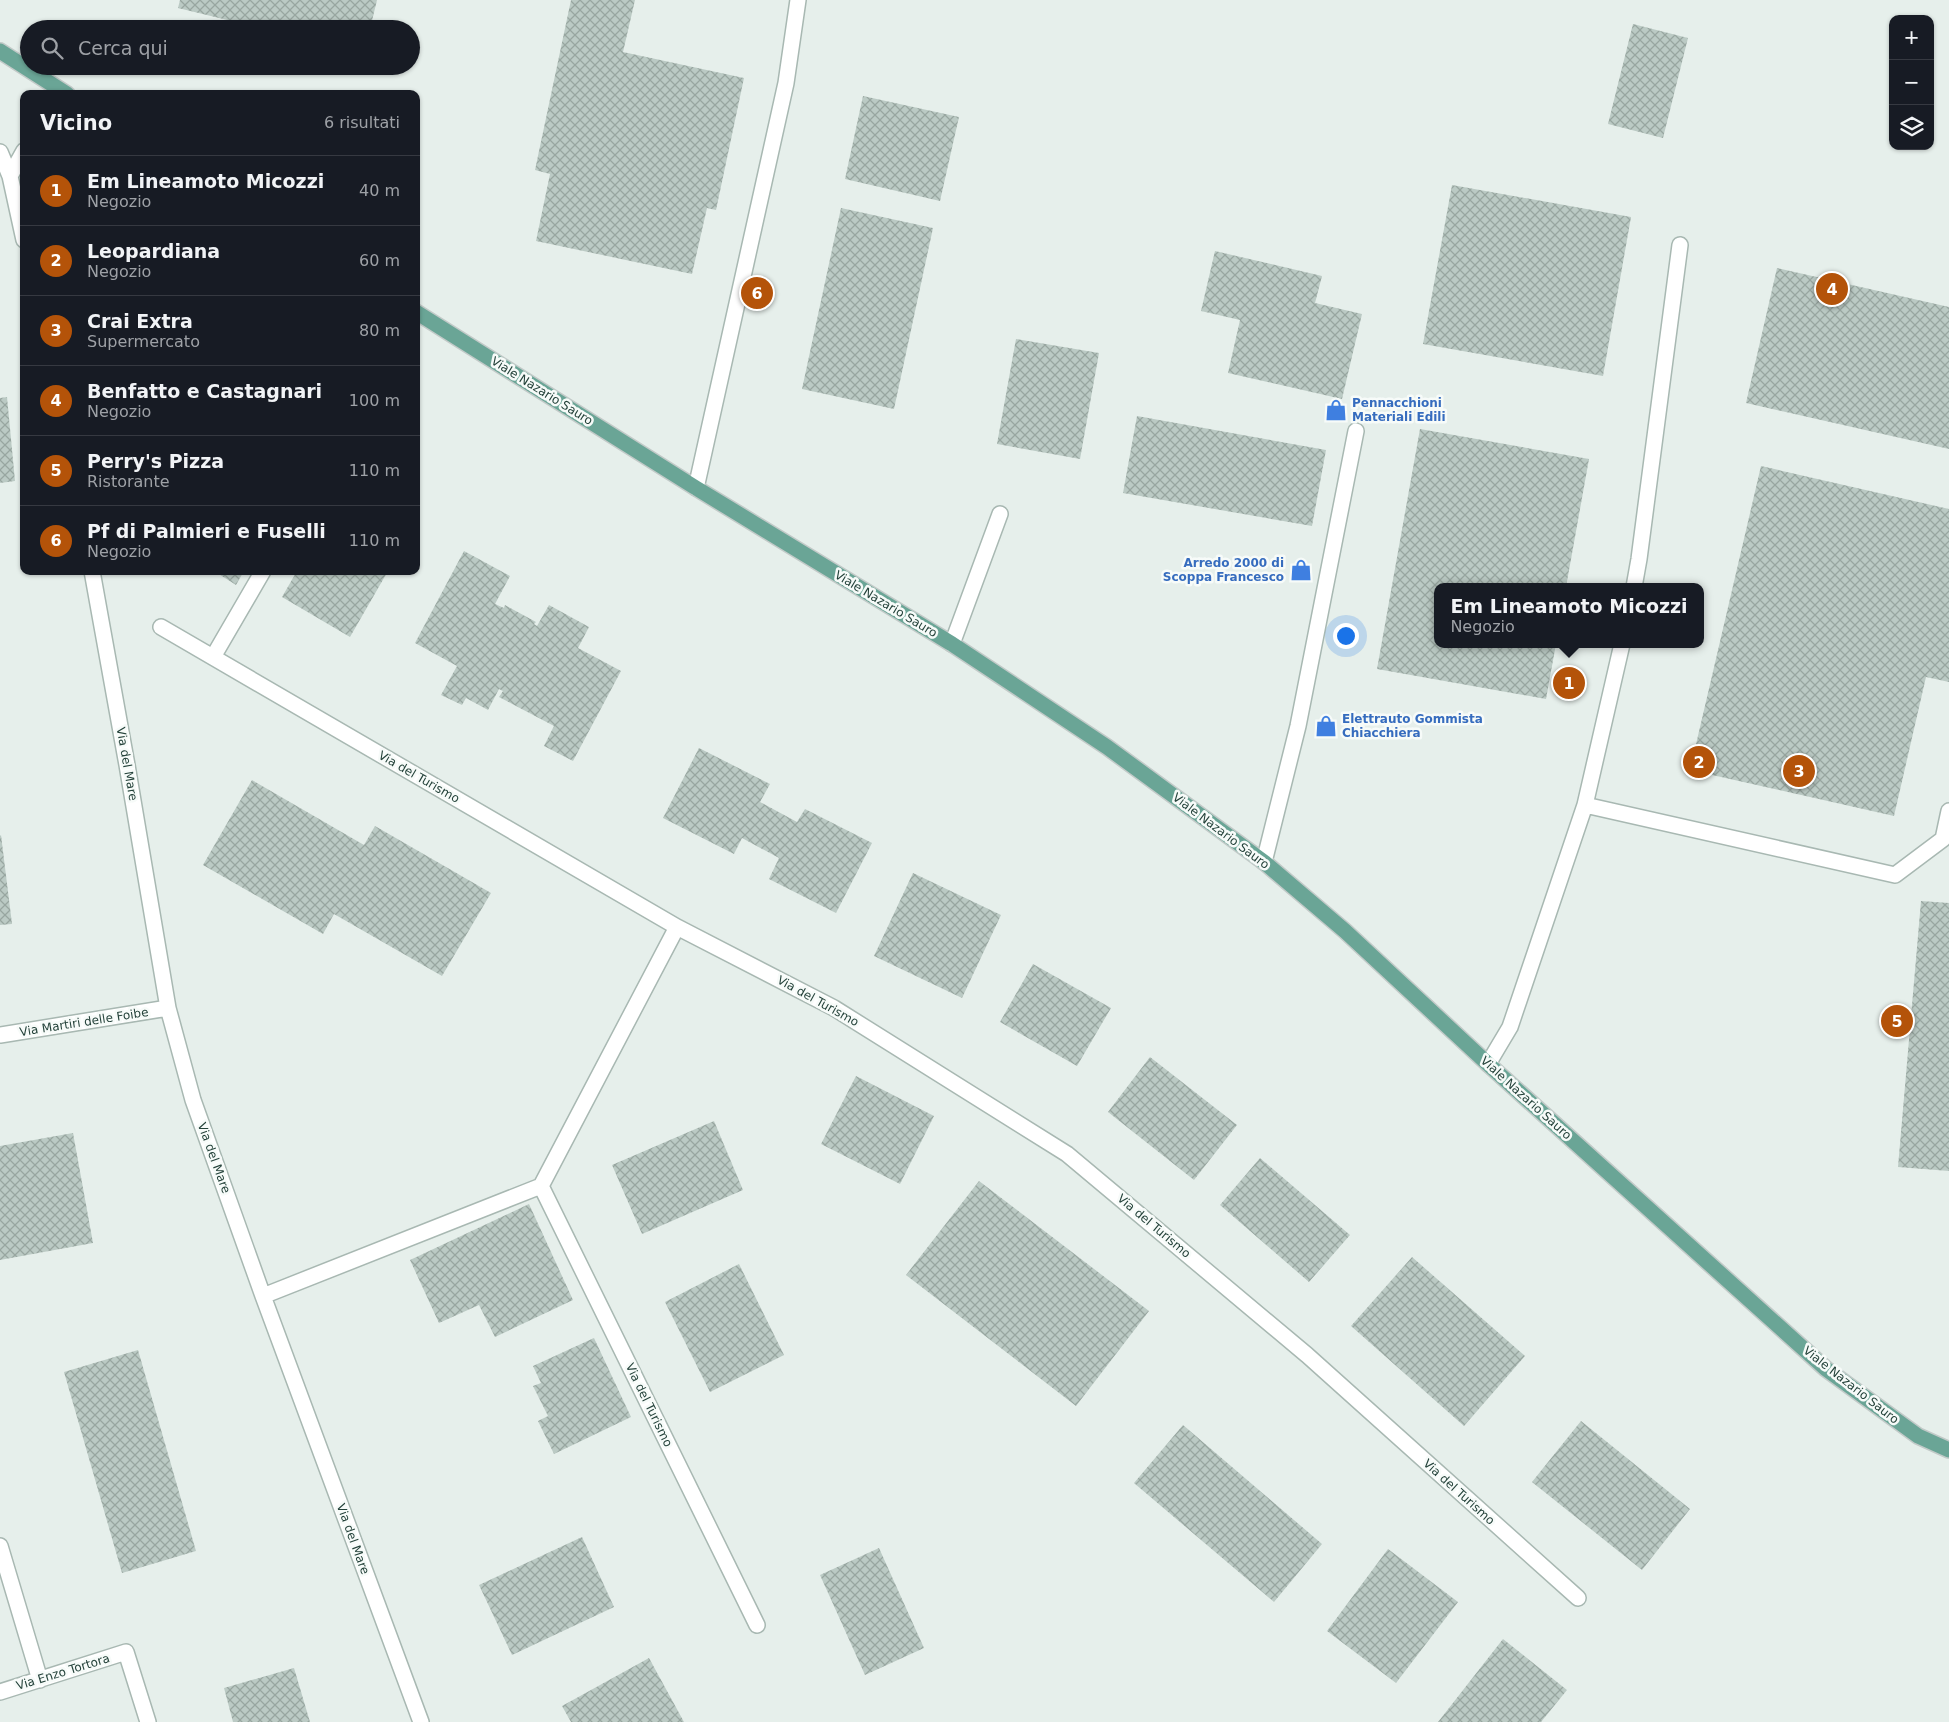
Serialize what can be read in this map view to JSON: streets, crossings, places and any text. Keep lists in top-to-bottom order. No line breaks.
{"streets":{"main road":["Viale Nazario Sauro"],"street":["Via del Mare","Via del Turismo","Via Martiri delle Foibe","Via Enzo Tortora"]},"crossings":[["Via del Mare","Via Martiri delle Foibe"]],"places":{"shop":["Pennacchioni Materiali Edili","Arredo 2000 di Scoppa Francesco","Elettrauto Gommista Chiacchiera"]},"page":{"map_buttons":["+","−"],"search":"Cerca qui","heading":["Vicino","6 risultati"],"list":[{"mark":"1","name":"Em Lineamoto Micozzi","note":"Negozio","value":"40 m"},{"mark":"2","name":"Leopardiana","note":"Negozio","value":"60 m"},{"mark":"3","name":"Crai Extra","note":"Supermercato","value":"80 m"},{"mark":"4","name":"Benfatto e Castagnari","note":"Negozio","value":"100 m"},{"mark":"5","name":"Perry's Pizza","note":"Ristorante","value":"110 m"},{"mark":"6","name":"Pf di Palmieri e Fuselli","note":"Negozio","value":"110 m"}],"pins":["4","6","1","2","3","5"],"popup":["Em Lineamoto Micozzi","Negozio"]}}
